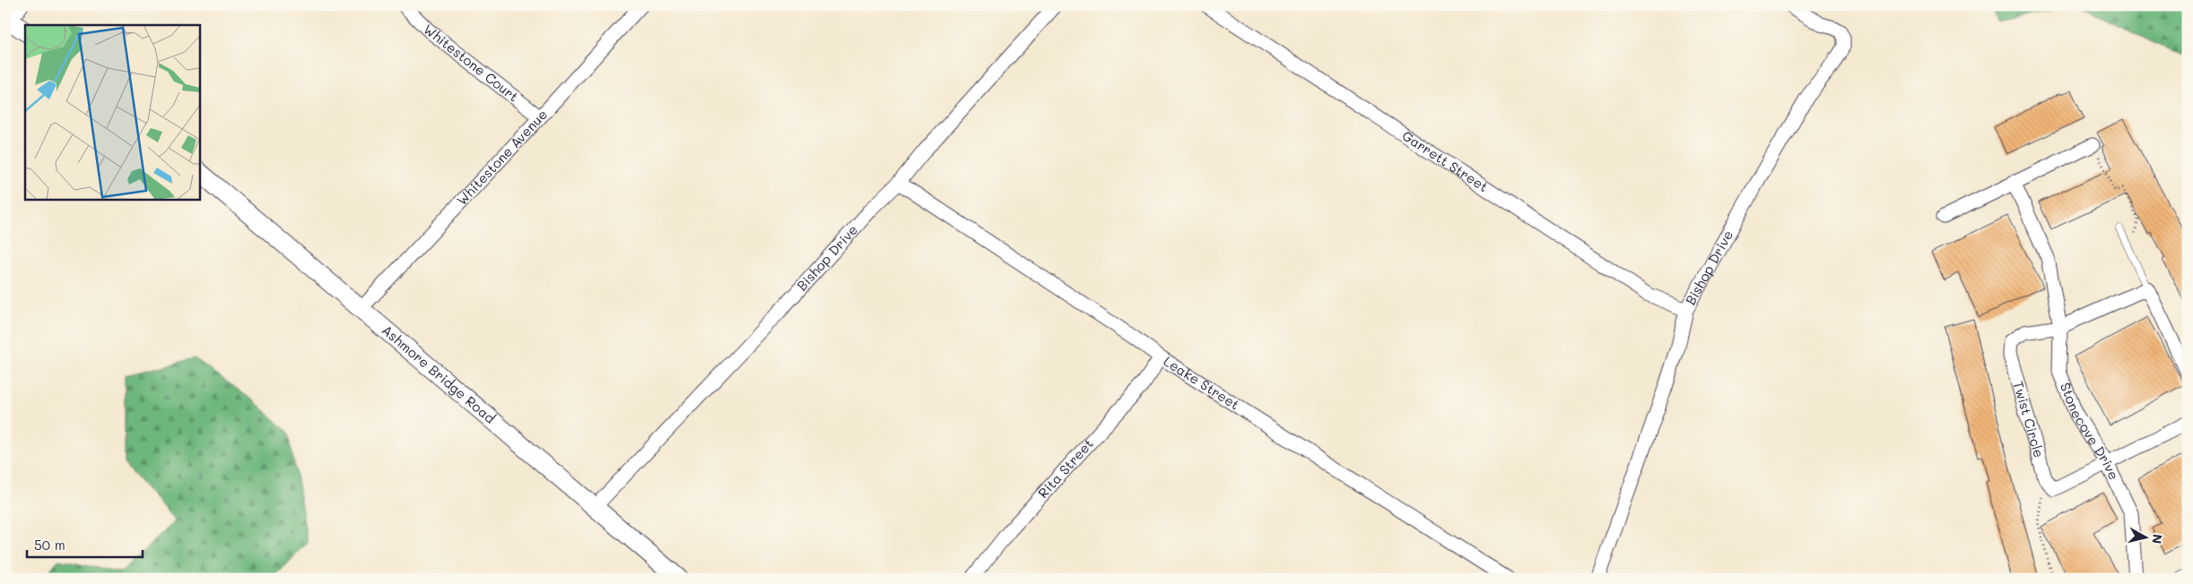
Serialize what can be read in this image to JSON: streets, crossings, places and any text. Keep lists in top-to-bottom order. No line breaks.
{"streets":{"main road":["Ashmore Bridge Road"],"street":["Whitestone Court","Whitestone Avenue","Garrett Street","Bishop Drive","Leake Street","Twist Circle","Stonecove Drive","Rita Street"]},"crossings":[["Whitestone Court","Whitestone Avenue"],["Whitestone Avenue","Ashmore Bridge Road"],["Garrett Street","Bishop Drive"],["Bishop Drive","Ashmore Bridge Road"],["Bishop Drive","Leake Street"],["Leake Street","Rita Street"],["Twist Circle","Stonecove Drive"]],"scale_bar":"50 m","north":"right"}
